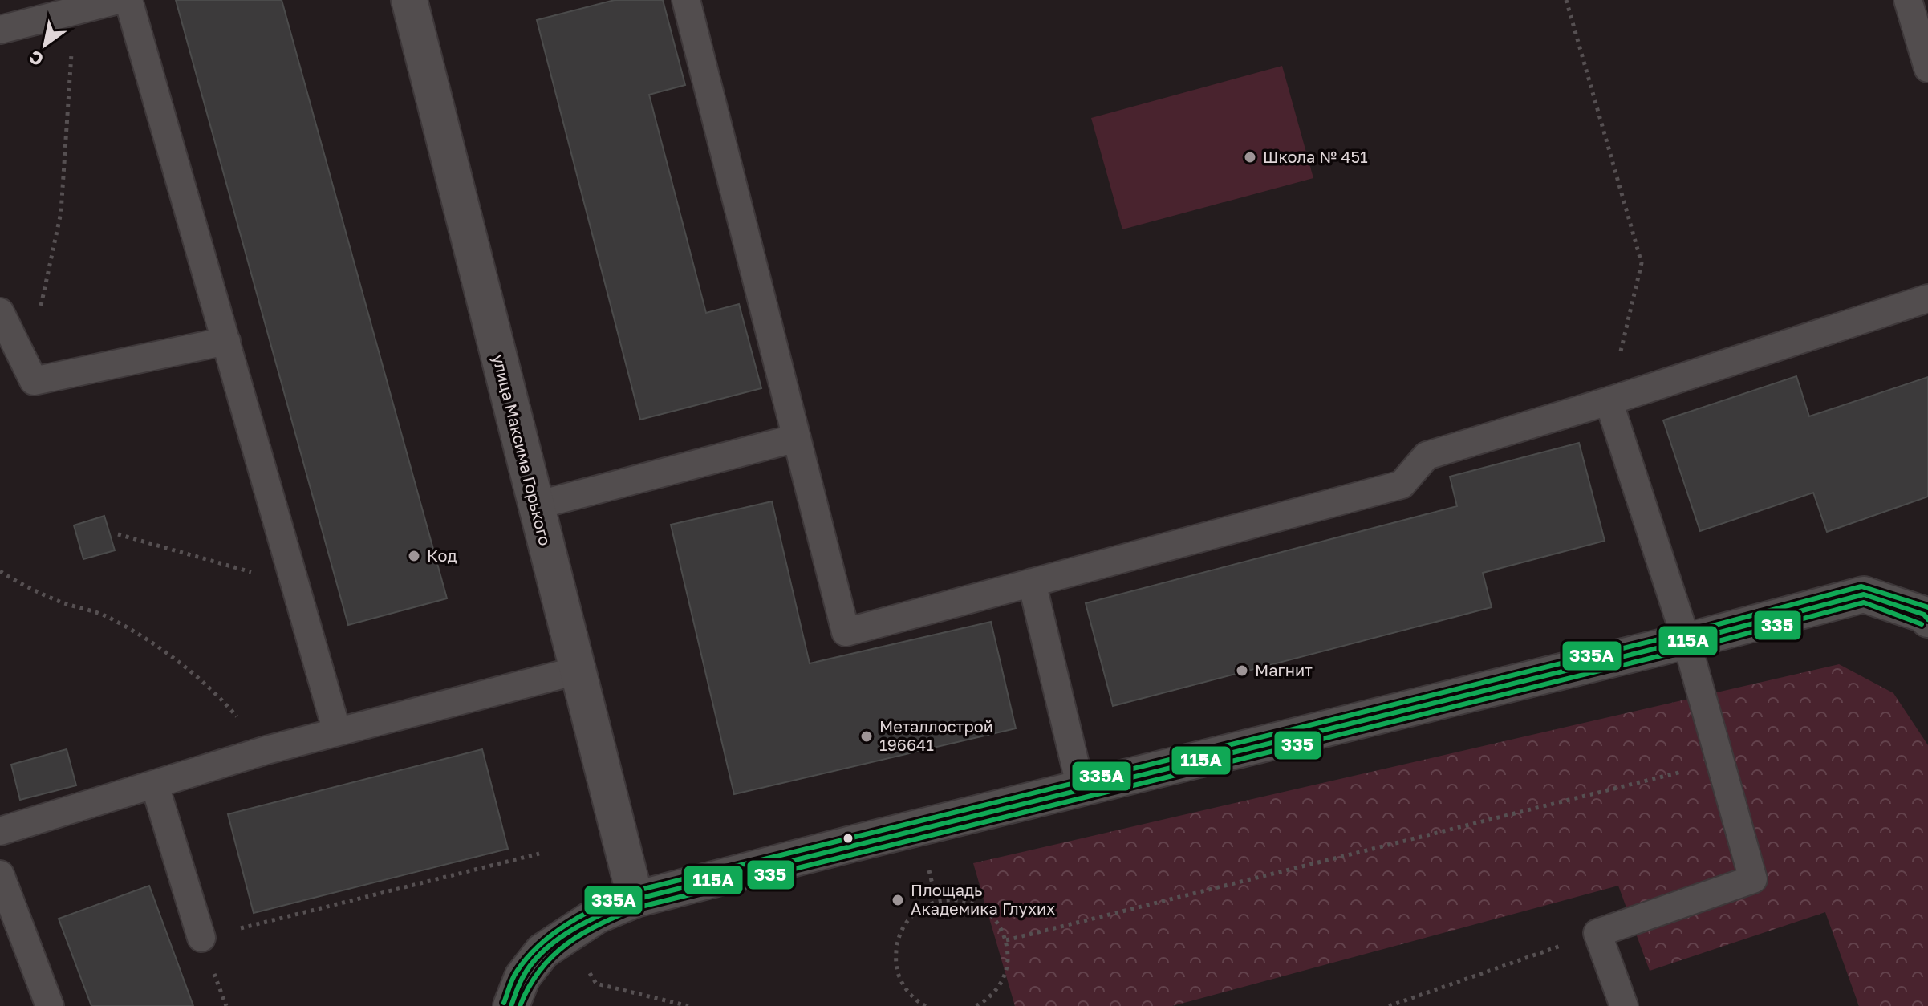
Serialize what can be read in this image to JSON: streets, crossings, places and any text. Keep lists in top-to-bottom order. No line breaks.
{"streets":{"street":["улица Максима Горького"]},"places":["Школа № 451","Код","Магнит","Металлострой 196641","Площадь Академика Глухих"],"lines":["transit line 335А","transit line 115А","transit line 335"],"north":"bottom left"}
